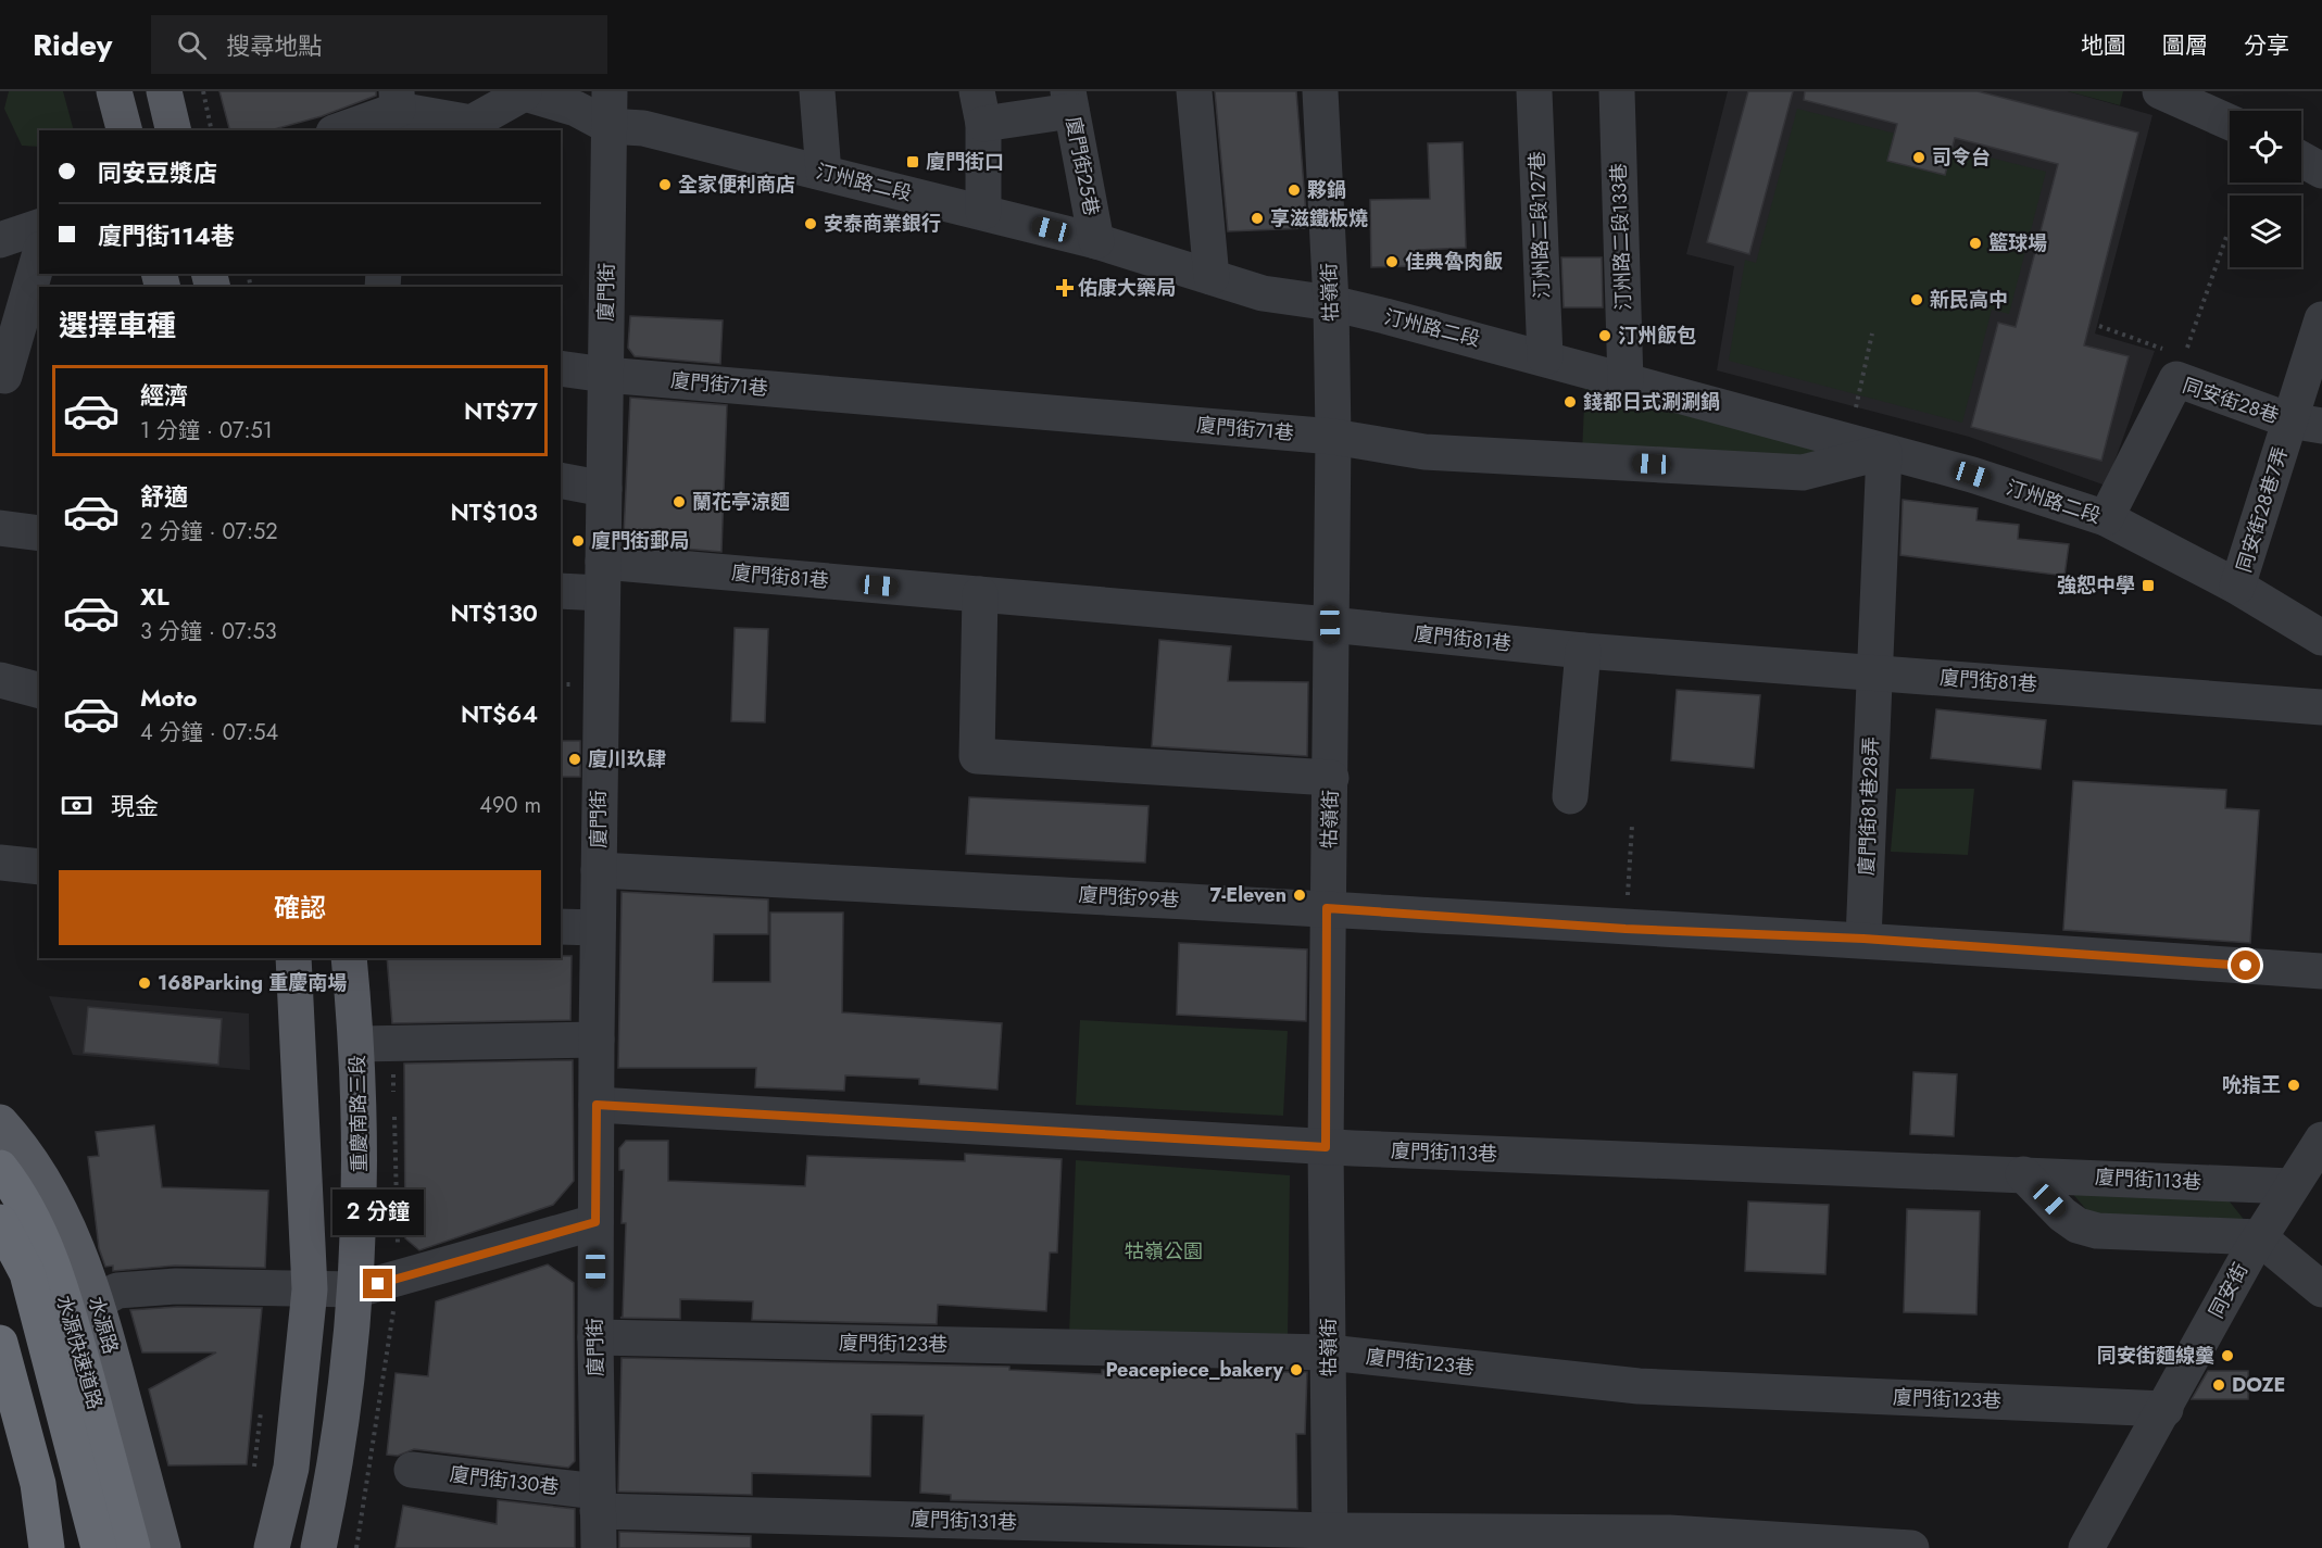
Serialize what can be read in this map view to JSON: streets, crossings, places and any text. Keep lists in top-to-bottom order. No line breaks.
{"streets":{"highway":["水源快速道路"],"main road":["重慶南路三段","水源路"],"street":["廈門街25巷","汀州路二段","汀州路二段127巷","汀州路二段133巷","廈門街","牯嶺街","廈門街71巷","同安街28巷","同安街28巷7弄","廈門街81巷","廈門街81巷28弄","廈門街99巷","廈門街113巷","同安街","廈門街123巷","廈門街130巷","廈門街131巷"]},"crossings":[["廈門街25巷","汀州路二段"],["汀州路二段","汀州路二段127巷"],["汀州路二段","汀州路二段133巷"],["汀州路二段","廈門街"],["汀州路二段","牯嶺街"],["汀州路二段","廈門街71巷"],["汀州路二段","同安街28巷"],["汀州路二段","同安街28巷7弄"],["汀州路二段","廈門街81巷28弄"],["廈門街","廈門街71巷"],["廈門街","廈門街81巷"],["廈門街","廈門街99巷"],["廈門街","廈門街113巷"],["廈門街","廈門街123巷"],["廈門街","廈門街130巷"],["廈門街","廈門街131巷"],["牯嶺街","廈門街71巷"],["牯嶺街","廈門街81巷"],["牯嶺街","廈門街99巷"],["牯嶺街","廈門街113巷"],["牯嶺街","廈門街123巷"],["牯嶺街","廈門街131巷"],["廈門街71巷","廈門街81巷28弄"],["同安街28巷","同安街28巷7弄"],["廈門街81巷","廈門街81巷28弄"],["廈門街81巷28弄","廈門街99巷"],["廈門街113巷","同安街"],["同安街","廈門街123巷"],["廈門街130巷","廈門街131巷"]],"parks":["牯嶺公園"],"places":{"other":["司令台","全家便利商店","夥鍋","享滋鐵板燒","安泰商業銀行","籃球場","佳典魯肉飯","新民高中","汀州飯包","錢都日式涮涮鍋","蘭花亭涼麵","廈門街郵局","廈川玖肆","7-Eleven","168Parking 重慶南場","吮指王","同安街麵線羹","Peacepiece_bakery","DOZE"],"transit":["廈門街口","強恕中學"],"health":["佑康大藥局"]},"page":{"header":"Ridey","search":"搜尋地點","nav":["地圖","圖層","分享"],"banner":["同安豆漿店","廈門街114巷"],"heading":"選擇車種","list":[{"name":"經濟","note":"1 分鐘 · 07:51","value":"NT$77"},{"name":"舒適","note":"2 分鐘 · 07:52","value":"NT$103"},{"name":"XL","note":"3 分鐘 · 07:53","value":"NT$130"},{"name":"Moto","note":"4 分鐘 · 07:54","value":"NT$64"}],"pay":["現金","490 m"],"buttons":"確認","bubble":"2 分鐘"}}
